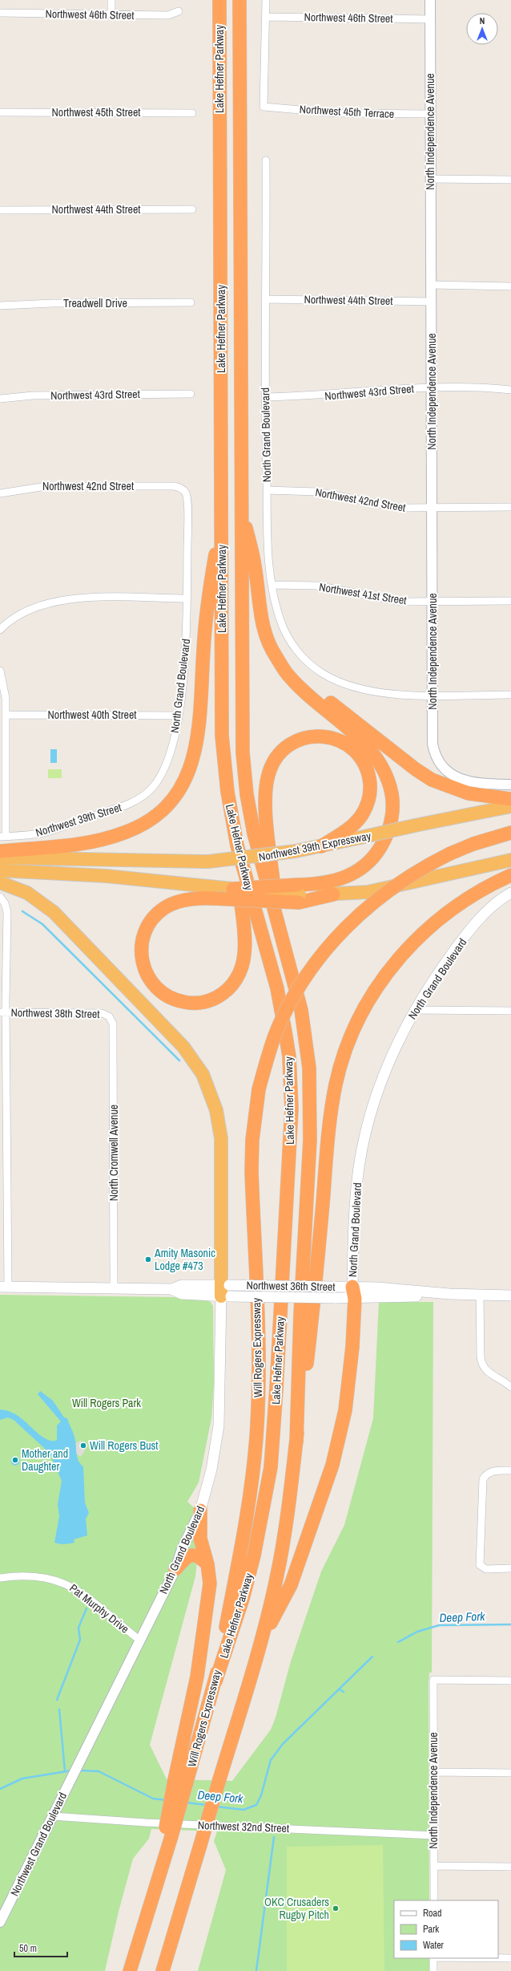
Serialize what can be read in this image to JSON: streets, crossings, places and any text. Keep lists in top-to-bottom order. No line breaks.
{"streets":{"highway":["Lake Hefner Parkway","Northwest 39th Expressway","Will Rogers Expressway"],"main road":["North Grand Boulevard","Northwest 36th Street"],"street":["Northwest 46th Street","Northwest 45th Terrace","Northwest 45th Street","North Independence Avenue","Northwest 44th Street","Treadwell Drive","Northwest 43rd Street","Northwest 42nd Street","Northwest 41st Street","Northwest 40th Street","Northwest 39th Street","Northwest 38th Street","North Cromwell Avenue","Pat Murphy Drive","Northwest 32nd Street","Northwest Grand Boulevard"]},"crossings":[["Northwest 46th Street","Northwest 45th Terrace"],["Northwest 46th Street","North Independence Avenue"],["Lake Hefner Parkway","Will Rogers Expressway"],["Northwest 45th Terrace","North Independence Avenue"],["North Independence Avenue","Northwest 44th Street"],["North Independence Avenue","Northwest 43rd Street"],["North Independence Avenue","North Grand Boulevard"],["North Independence Avenue","Northwest 42nd Street"],["North Independence Avenue","Northwest 41st Street"],["North Independence Avenue","Northwest 32nd Street"],["Northwest 44th Street","North Grand Boulevard"],["Northwest 43rd Street","North Grand Boulevard"],["North Grand Boulevard","Northwest 42nd Street"],["North Grand Boulevard","Northwest 41st Street"],["North Grand Boulevard","Northwest 40th Street"],["North Grand Boulevard","Northwest 39th Street"],["North Grand Boulevard","Northwest 36th Street"],["North Grand Boulevard","Pat Murphy Drive"],["North Grand Boulevard","Northwest Grand Boulevard"],["Northwest 38th Street","North Cromwell Avenue"],["North Cromwell Avenue","Northwest 36th Street"],["Northwest 32nd Street","Northwest Grand Boulevard"]],"water":["Deep Fork"],"parks":["Will Rogers Park"],"places":["Amity Masonic Lodge #473","Will Rogers Bust","Mother and Daughter","OKC Crusaders Rugby Pitch"],"legend":["Road","Park","Water"],"scale_bar":"50 m","north":"top"}
